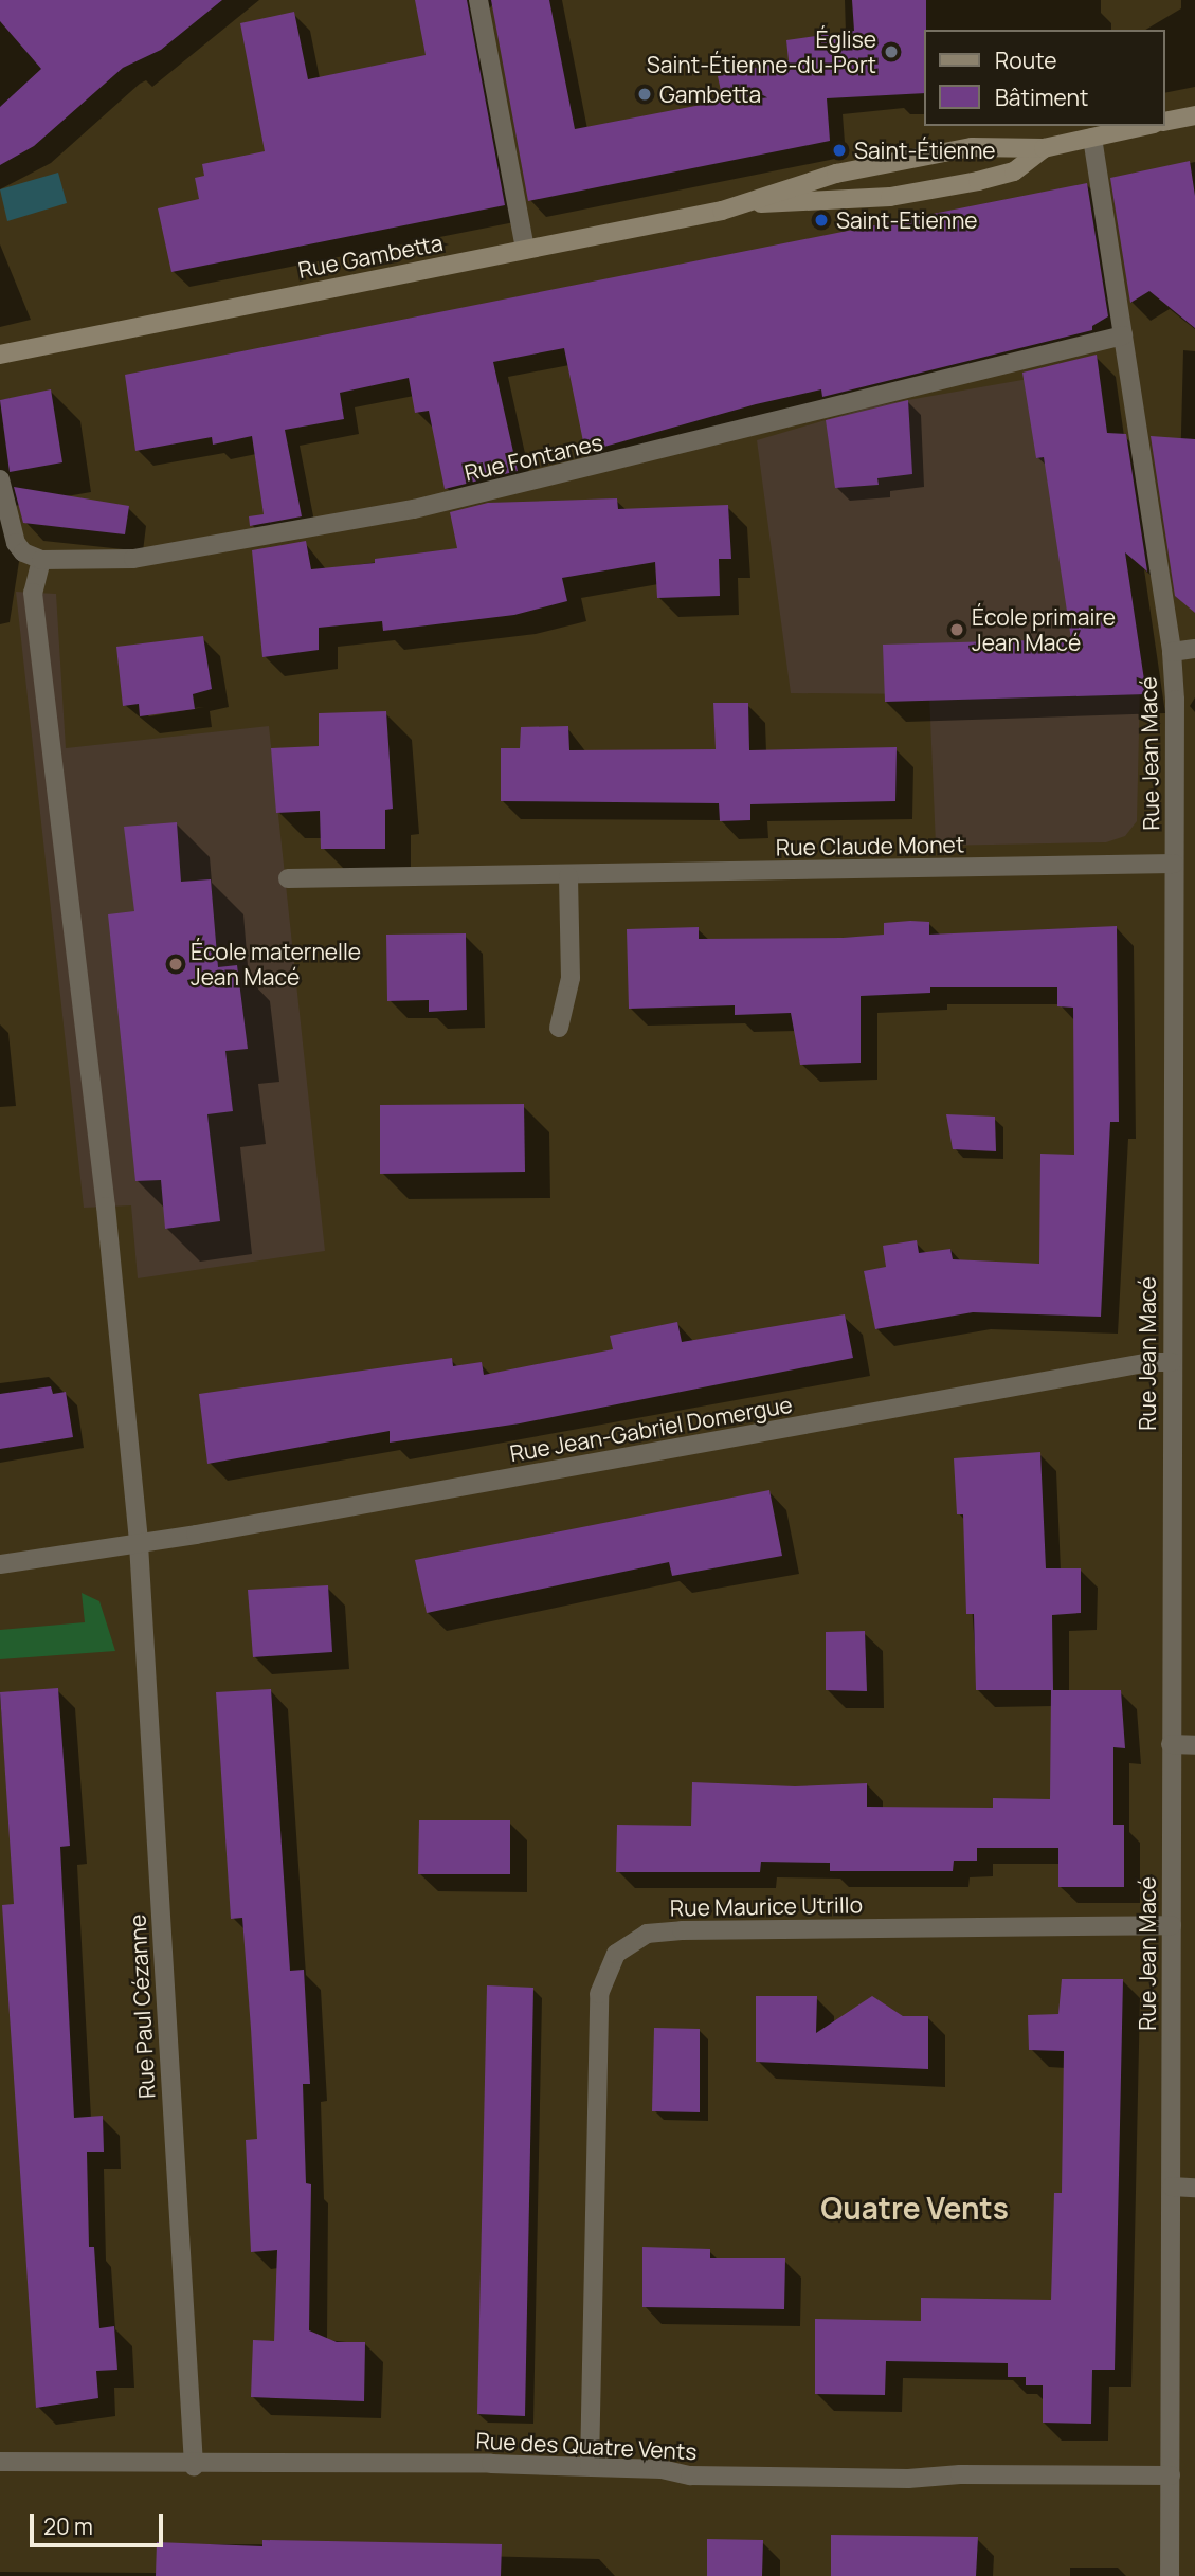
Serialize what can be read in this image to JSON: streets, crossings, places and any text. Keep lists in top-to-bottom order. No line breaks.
{"streets":{"main road":["Rue Gambetta"],"street":["Rue Fontanes","Rue Jean Macé","Rue Claude Monet","Rue Jean-Gabriel Domergue","Rue Maurice Utrillo","Rue Paul Cézanne","Rue des Quatre Vents"]},"crossings":[["Rue Gambetta","Rue Jean Macé"],["Rue Fontanes","Rue Jean Macé"],["Rue Jean Macé","Rue Claude Monet"],["Rue Jean Macé","Rue Jean-Gabriel Domergue"],["Rue Jean Macé","Rue Maurice Utrillo"],["Rue Jean Macé","Rue des Quatre Vents"],["Rue Jean-Gabriel Domergue","Rue Paul Cézanne"],["Rue Maurice Utrillo","Rue des Quatre Vents"],["Rue Paul Cézanne","Rue des Quatre Vents"]],"districts":["Quatre Vents"],"places":["Église Saint-Étienne-du-Port","Gambetta","Saint-Étienne","Saint-Etienne","École primaire Jean Macé","École maternelle Jean Macé"],"legend":["Route","Bâtiment"],"scale_bar":"20 m"}
